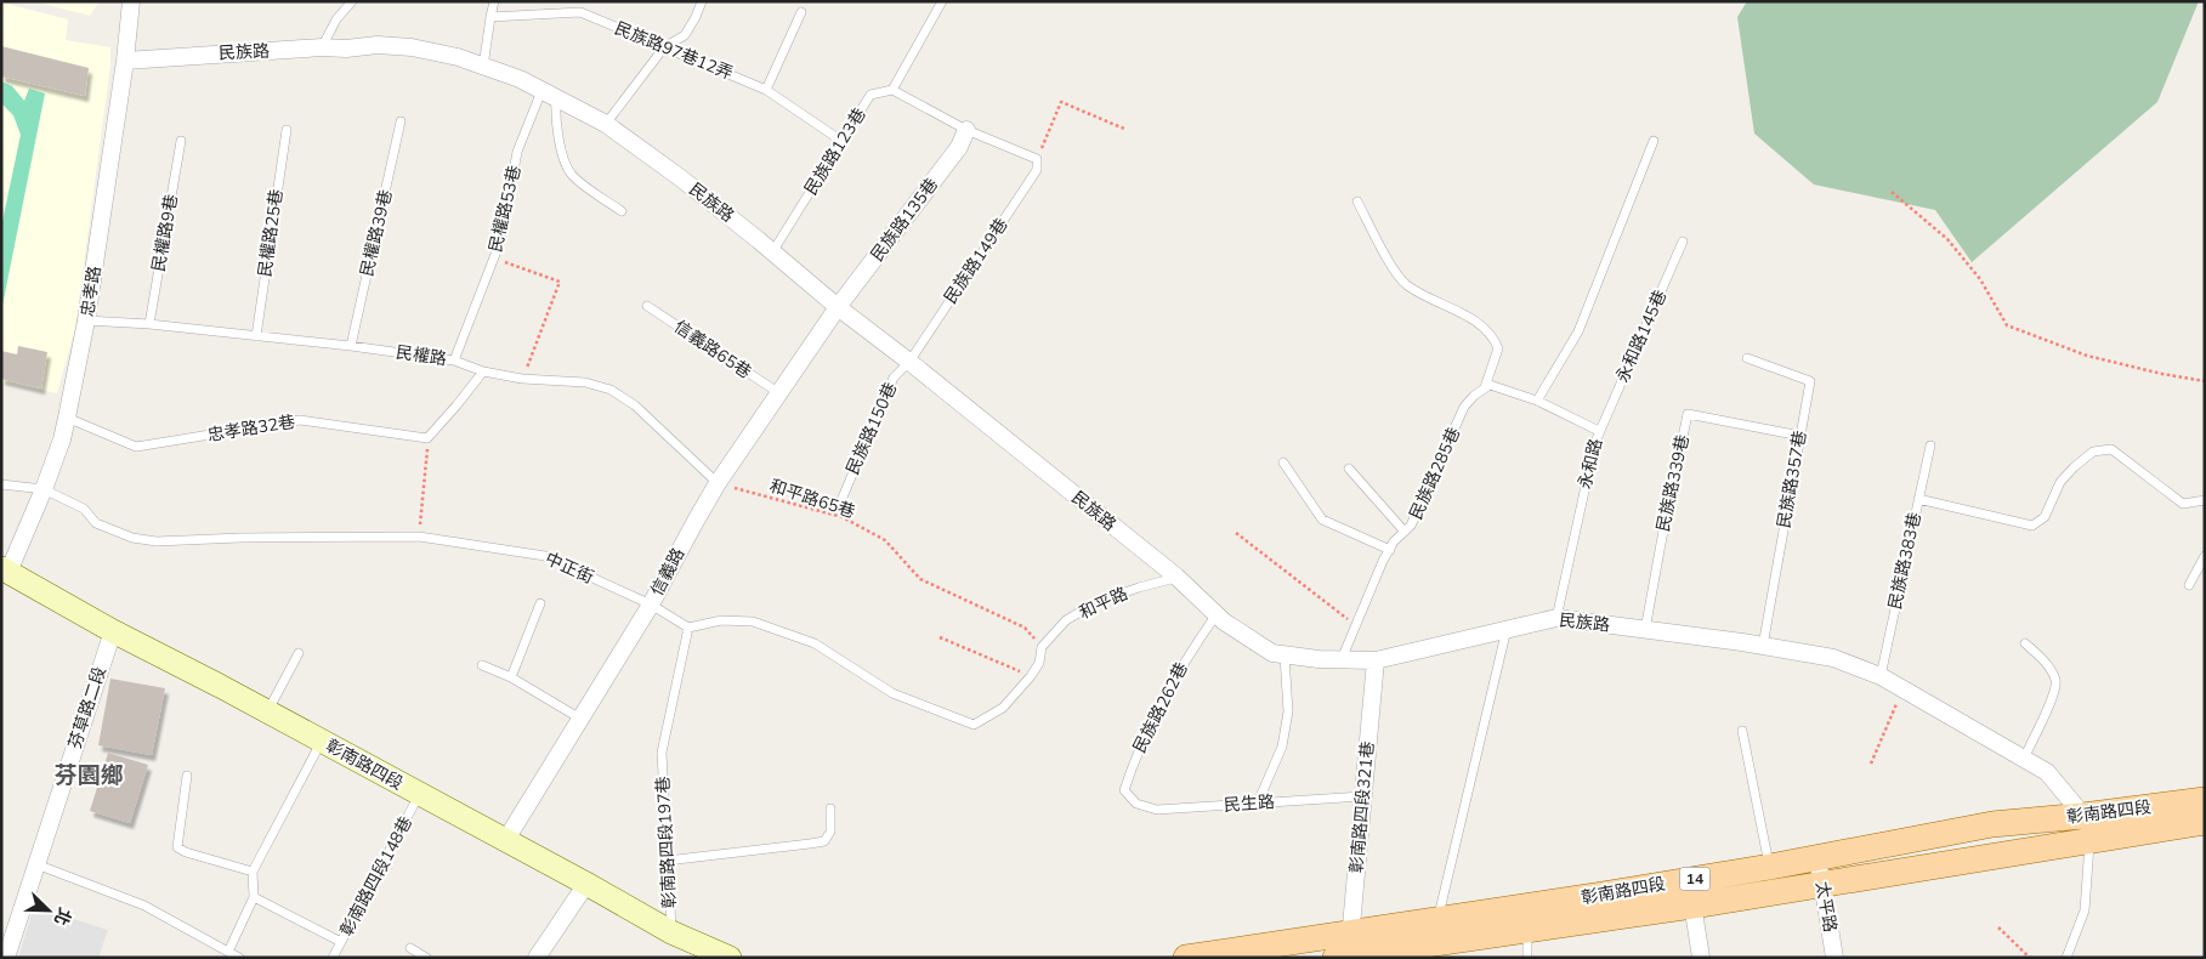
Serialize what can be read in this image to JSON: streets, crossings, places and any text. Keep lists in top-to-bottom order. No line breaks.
{"streets":{"main road":["彰南路四段","14"],"street":["民族路","民族路135巷","忠孝路","信義路","芬草路二段","彰南路四段321巷","太平路"],"lane":["民族路97巷12弄","民族路123巷","民權路53巷","民權路9巷","民權路25巷","民權路39巷","民族路149巷","永和路145巷","信義路65巷","民權路","忠孝路32巷","民族路150巷","永和路","民族路285巷","民族路357巷","民族路339巷","民族路383巷","中正街","和平路","民族路262巷","民生路","彰南路四段197巷","彰南路四段148巷"],"path":["和平路65巷"]},"crossings":[["民族路97巷12弄","民族路123巷"],["民族路","民族路123巷"],["民族路","民權路53巷"],["民族路","民族路135巷"],["民族路","民族路149巷"],["民族路","忠孝路"],["民族路","民族路150巷"],["民族路","永和路"],["民族路","民族路285巷"],["民族路","民族路357巷"],["民族路","民族路339巷"],["民族路","民族路383巷"],["民族路","信義路"],["民族路","和平路"],["民族路","民族路262巷"],["民族路","彰南路四段"],["民族路","彰南路四段321巷"],["民權路53巷","民權路"],["民族路135巷","信義路"],["民權路9巷","民權路"],["民權路25巷","民權路"],["民權路39巷","民權路"],["民族路149巷","民族路150巷"],["忠孝路","民權路"],["忠孝路","忠孝路32巷"],["忠孝路","中正街"],["忠孝路","彰南路四段"],["永和路145巷","永和路"],["信義路65巷","信義路"],["民權路","和平路65巷"],["民權路","信義路"],["永和路","民族路285巷"],["民族路357巷","民族路339巷"],["和平路65巷","信義路"],["和平路65巷","和平路"],["中正街","信義路"],["中正街","彰南路四段197巷"],["信義路","彰南路四段"],["芬草路二段","彰南路四段"],["民族路262巷","民生路"],["彰南路四段","彰南路四段321巷"],["彰南路四段","彰南路四段197巷"],["彰南路四段","彰南路四段148巷"],["彰南路四段","太平路"],["民生路","彰南路四段321巷"]],"districts":["芬園鄉"],"north":"bottom right"}
